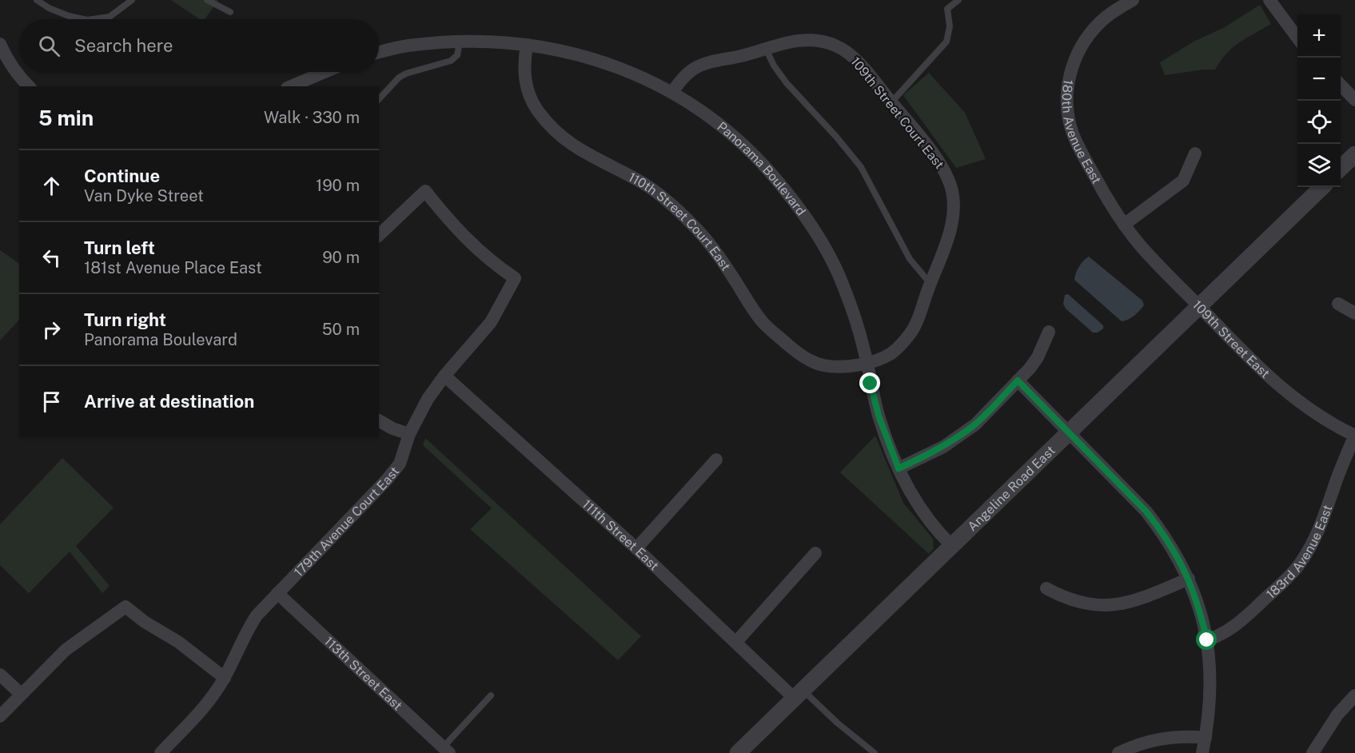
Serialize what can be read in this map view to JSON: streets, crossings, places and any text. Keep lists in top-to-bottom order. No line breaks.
{"streets":{"street":["109th Street Court East","180th Avenue East","Panorama Boulevard","110th Street Court East","109th Street East","Angeline Road East","179th Avenue Court East","111th Street East","183rd Avenue East","113th Street East"]},"crossings":[["109th Street Court East","Panorama Boulevard"],["109th Street Court East","110th Street Court East"],["180th Avenue East","109th Street East"],["Panorama Boulevard","110th Street Court East"],["Panorama Boulevard","Angeline Road East"],["109th Street East","Angeline Road East"],["109th Street East","183rd Avenue East"],["Angeline Road East","111th Street East"],["179th Avenue Court East","111th Street East"],["179th Avenue Court East","113th Street East"]],"page":{"map_buttons":["+","−"],"search":"Search here","heading":["5 min","Walk · 330 m"],"list":[["Continue","Van Dyke Street","190 m"],["Turn left","181st Avenue Place East","90 m"],["Turn right","Panorama Boulevard","50 m"],"Arrive at destination"]}}
